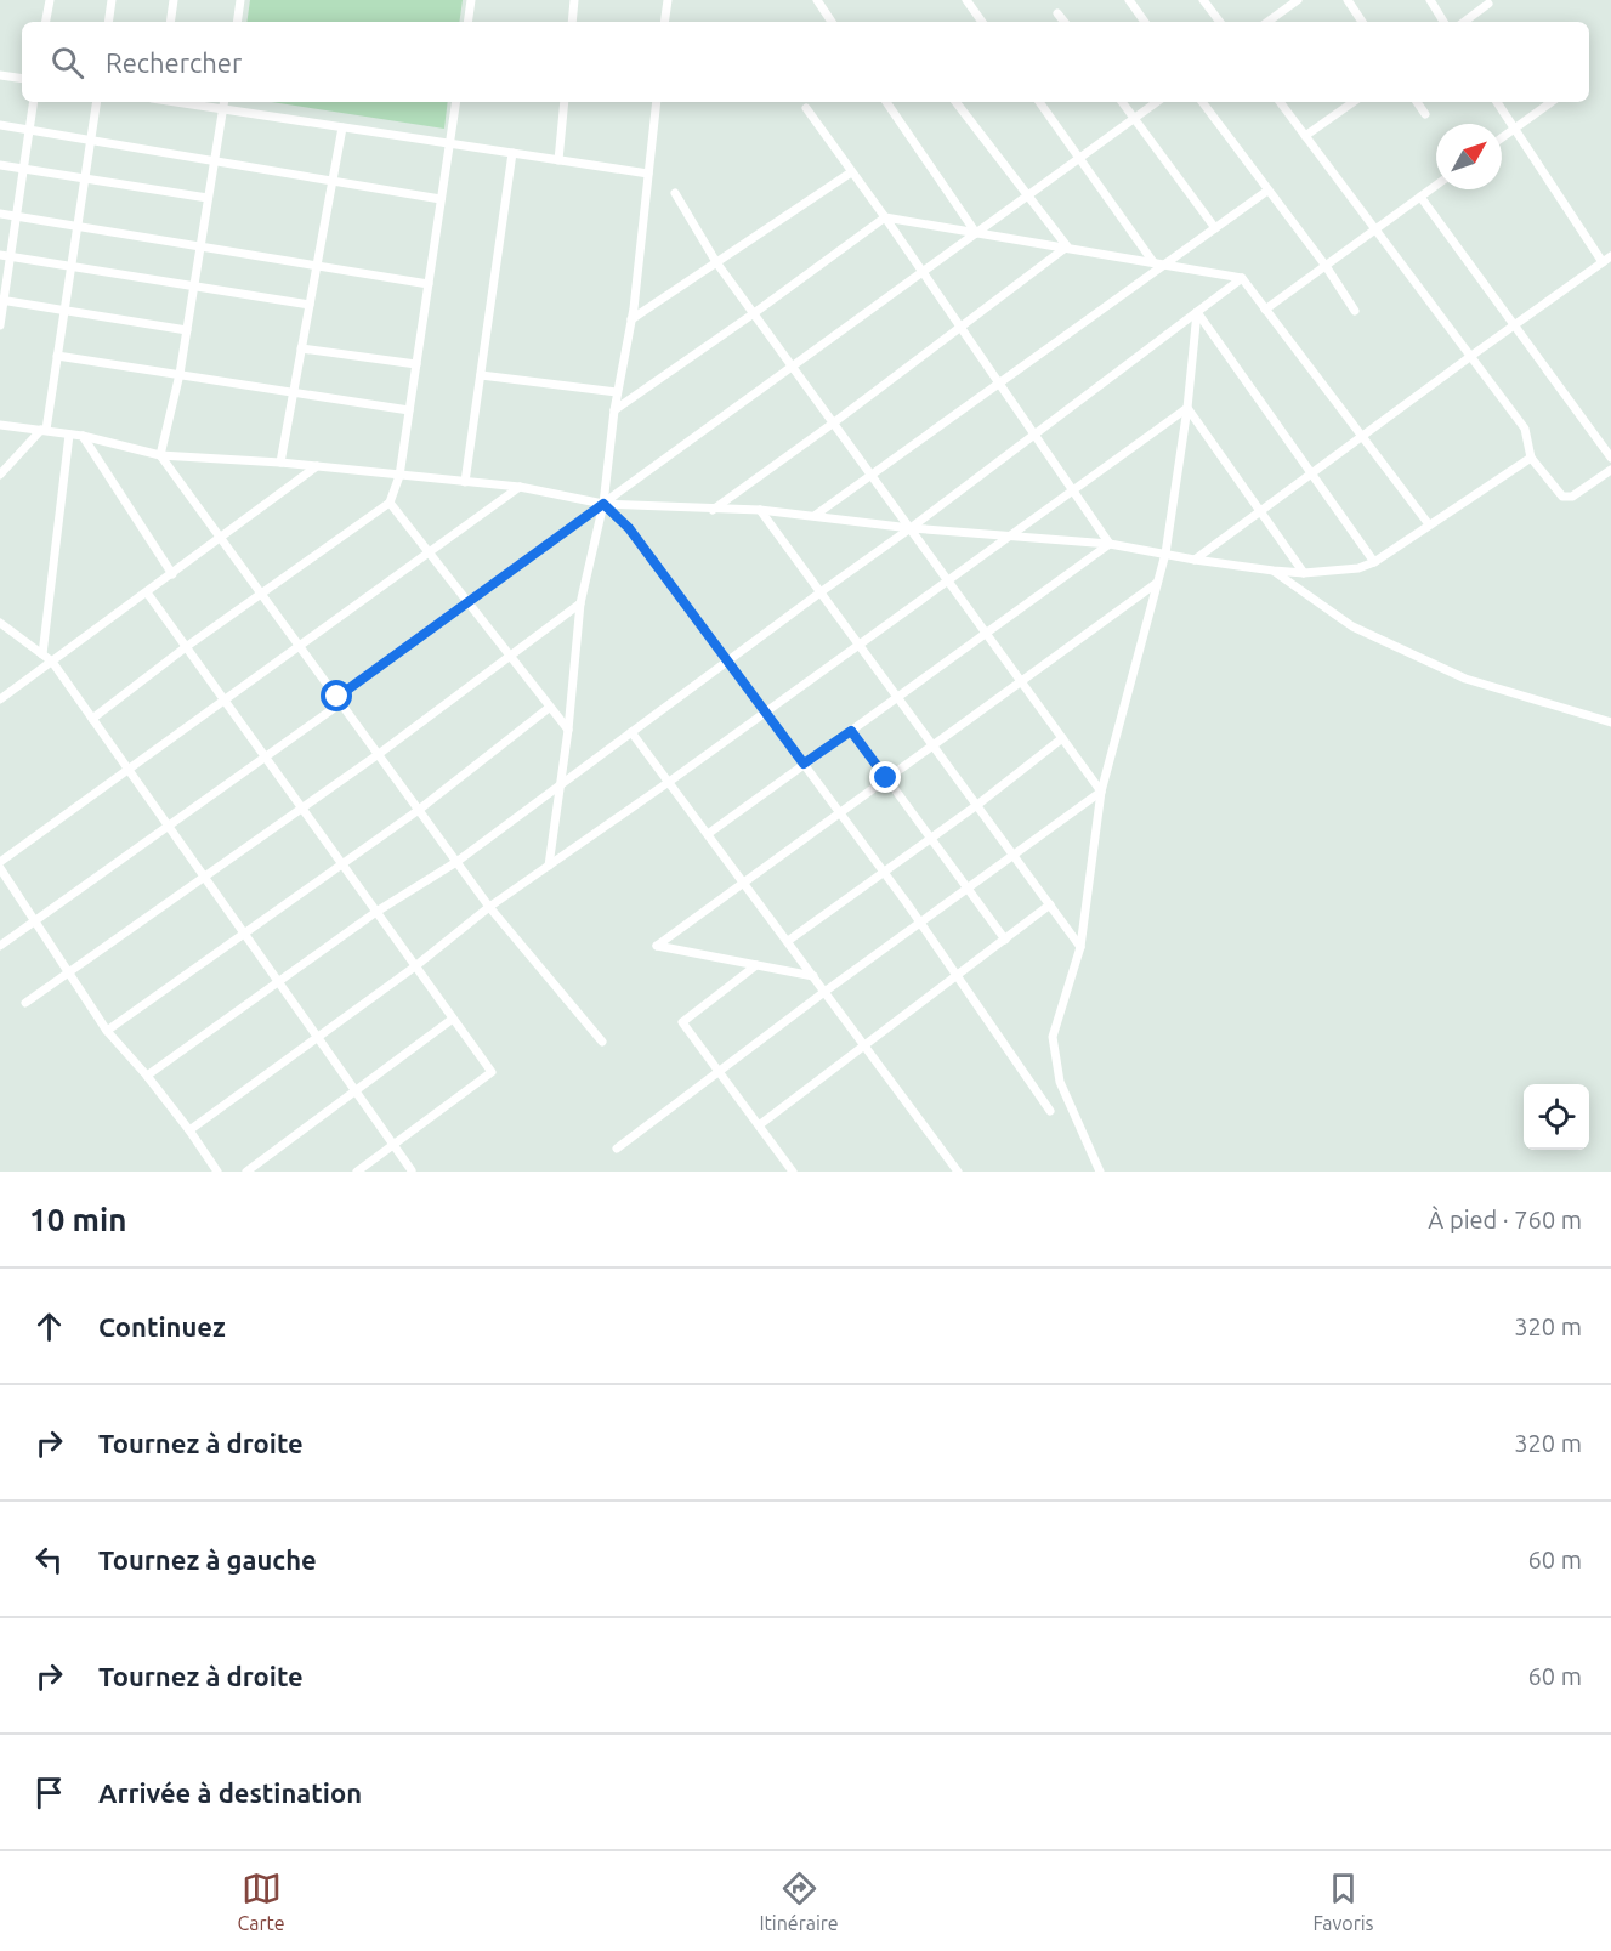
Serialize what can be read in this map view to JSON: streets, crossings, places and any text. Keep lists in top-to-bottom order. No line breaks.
{"north":"top right","page":{"search":"Rechercher","heading":["10 min","À pied · 760 m"],"list":[["Continuez","320 m"],["Tournez à droite","320 m"],["Tournez à gauche","60 m"],["Tournez à droite","60 m"],"Arrivée à destination"],"nav":["Carte","Itinéraire","Favoris"]}}
